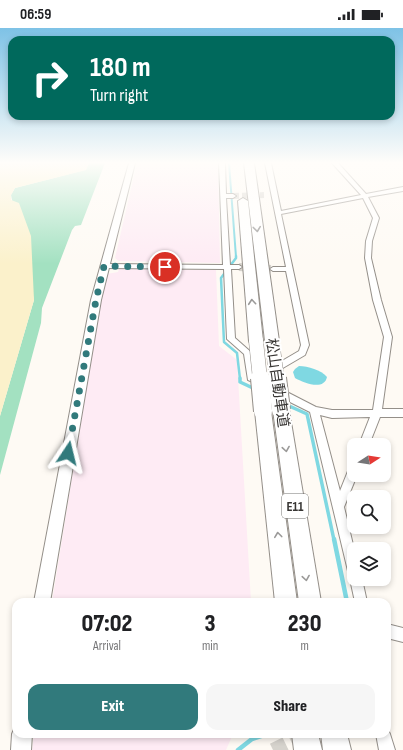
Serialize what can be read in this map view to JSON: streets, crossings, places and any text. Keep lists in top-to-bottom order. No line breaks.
{"streets":{"highway":["松山自動車道","E11"]},"north":"right","page":{"status":"06:59","turn":["180 m","Turn right"],"eta":["07:02","Arrival","3","min","230","m"],"buttons":["Exit","Share"]}}
